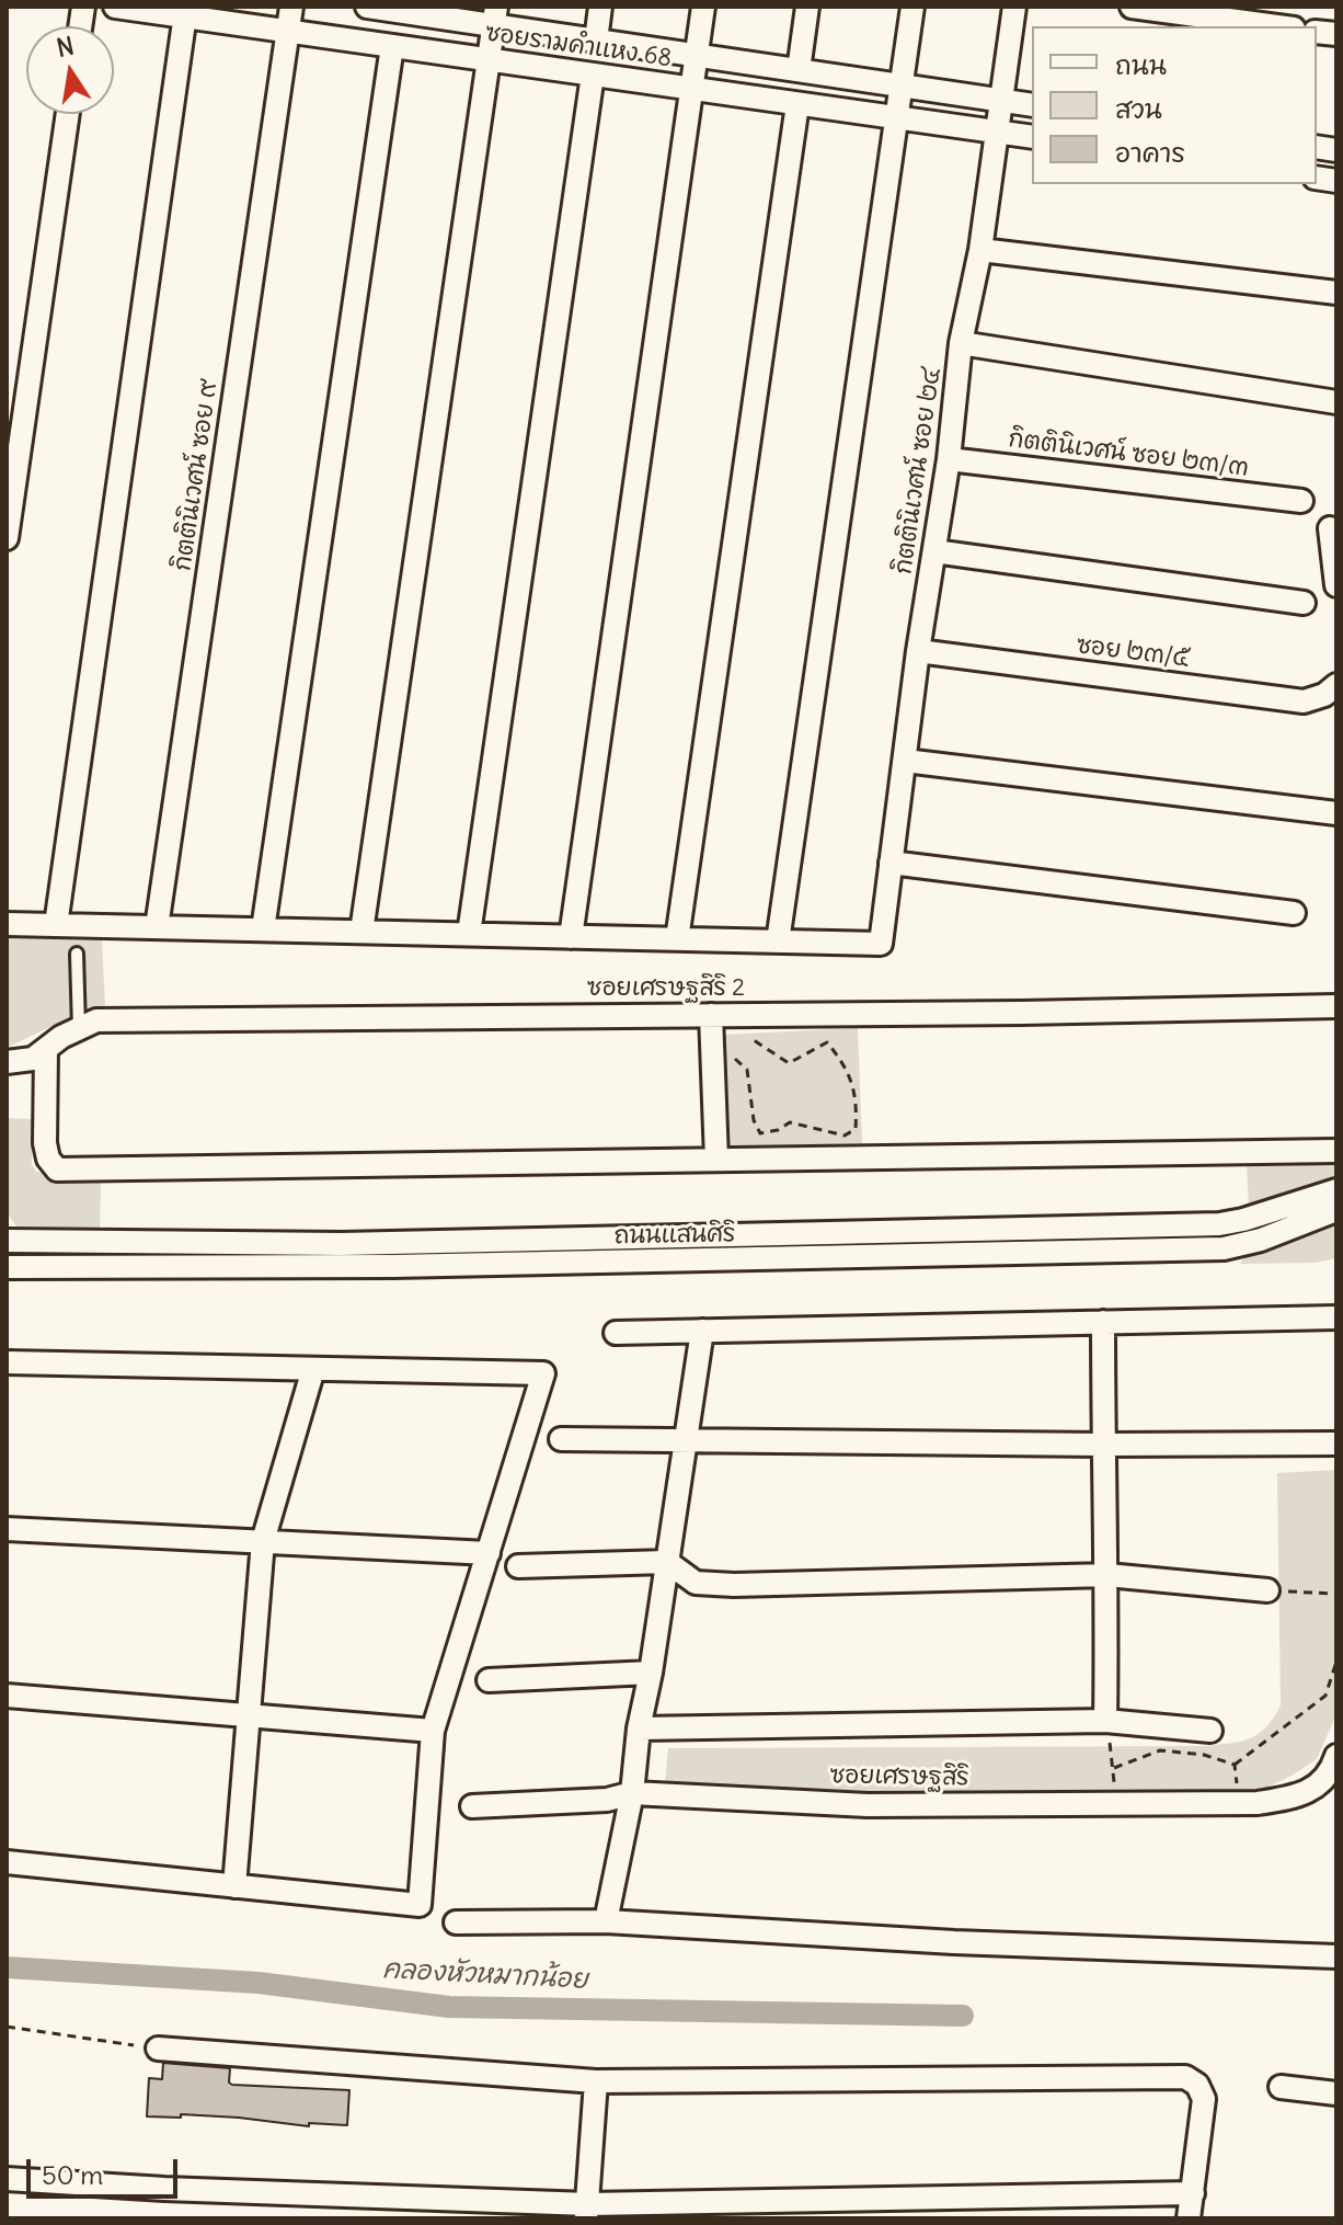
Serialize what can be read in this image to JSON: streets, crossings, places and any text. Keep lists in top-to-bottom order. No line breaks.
{"streets":{"street":["ซอยรามคำแหง 68","กิตตินิเวศน์ ซอย ๒๓/๓","กิตตินิเวศน์ ซอย ๒๔","กิตตินิเวศน์ ซอย ๙","ซอย ๒๓/๕","ซอยเศรษฐสิริ 2","ถนนแสนศิริ","ซอยเศรษฐสิริ"]},"crossings":[["ซอยรามคำแหง 68","กิตตินิเวศน์ ซอย ๒๔"],["ซอยรามคำแหง 68","กิตตินิเวศน์ ซอย ๙"],["กิตตินิเวศน์ ซอย ๒๓/๓","กิตตินิเวศน์ ซอย ๒๔"],["กิตตินิเวศน์ ซอย ๒๔","ซอย ๒๓/๕"]],"water":["คลองหัวหมากน้อย"],"legend":["ถนน","สวน","อาคาร"],"scale_bar":"50 m","north":"top"}
